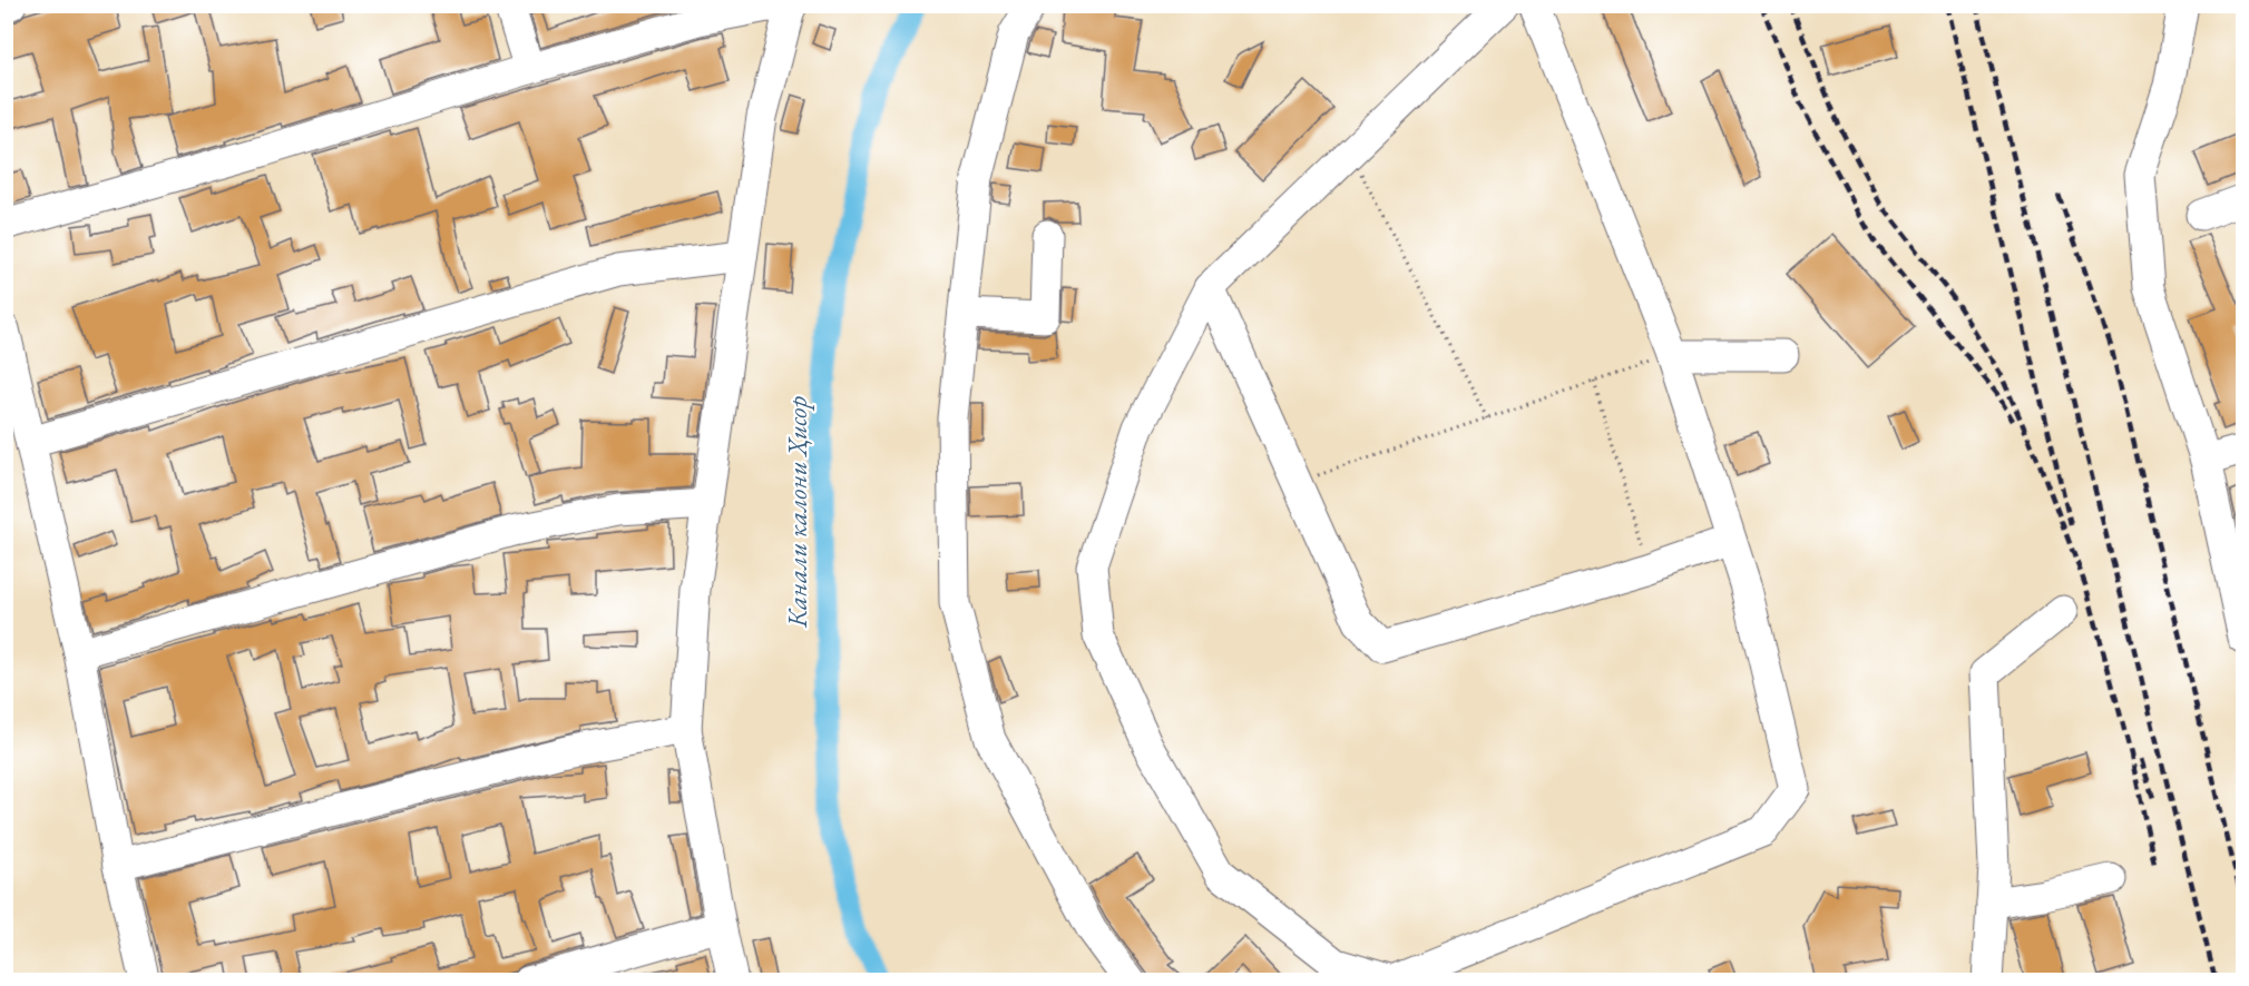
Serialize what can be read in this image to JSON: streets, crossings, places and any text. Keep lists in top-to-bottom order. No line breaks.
{"water":["Канали калони Ҳисор"]}
